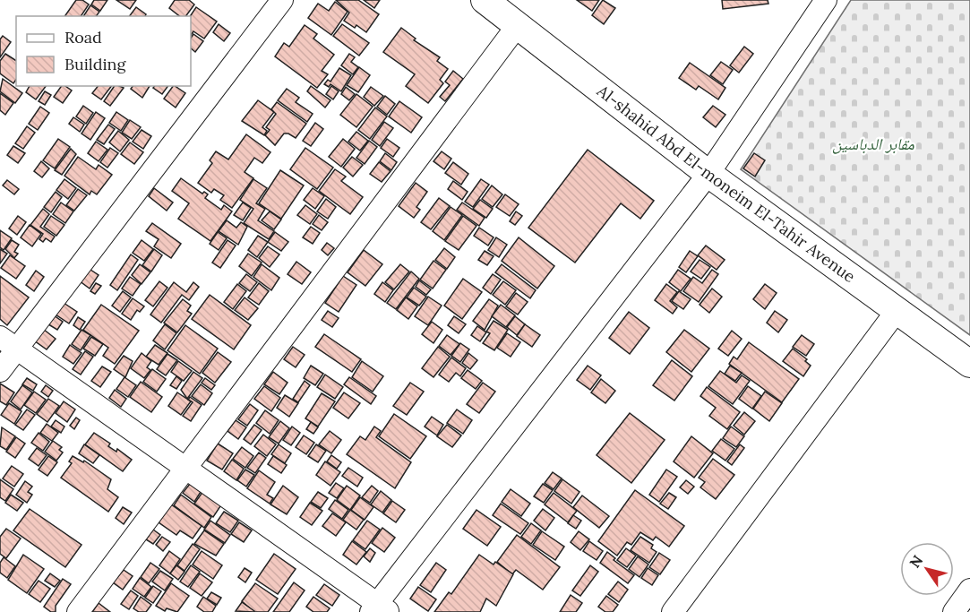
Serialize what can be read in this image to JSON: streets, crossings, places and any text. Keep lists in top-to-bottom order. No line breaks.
{"streets":{"street":["Al-shahid Abd El-moneim El-Tahir Avenue"]},"parks":["مقابر الدباسين"],"legend":["Road","Building"],"north":"top left"}
